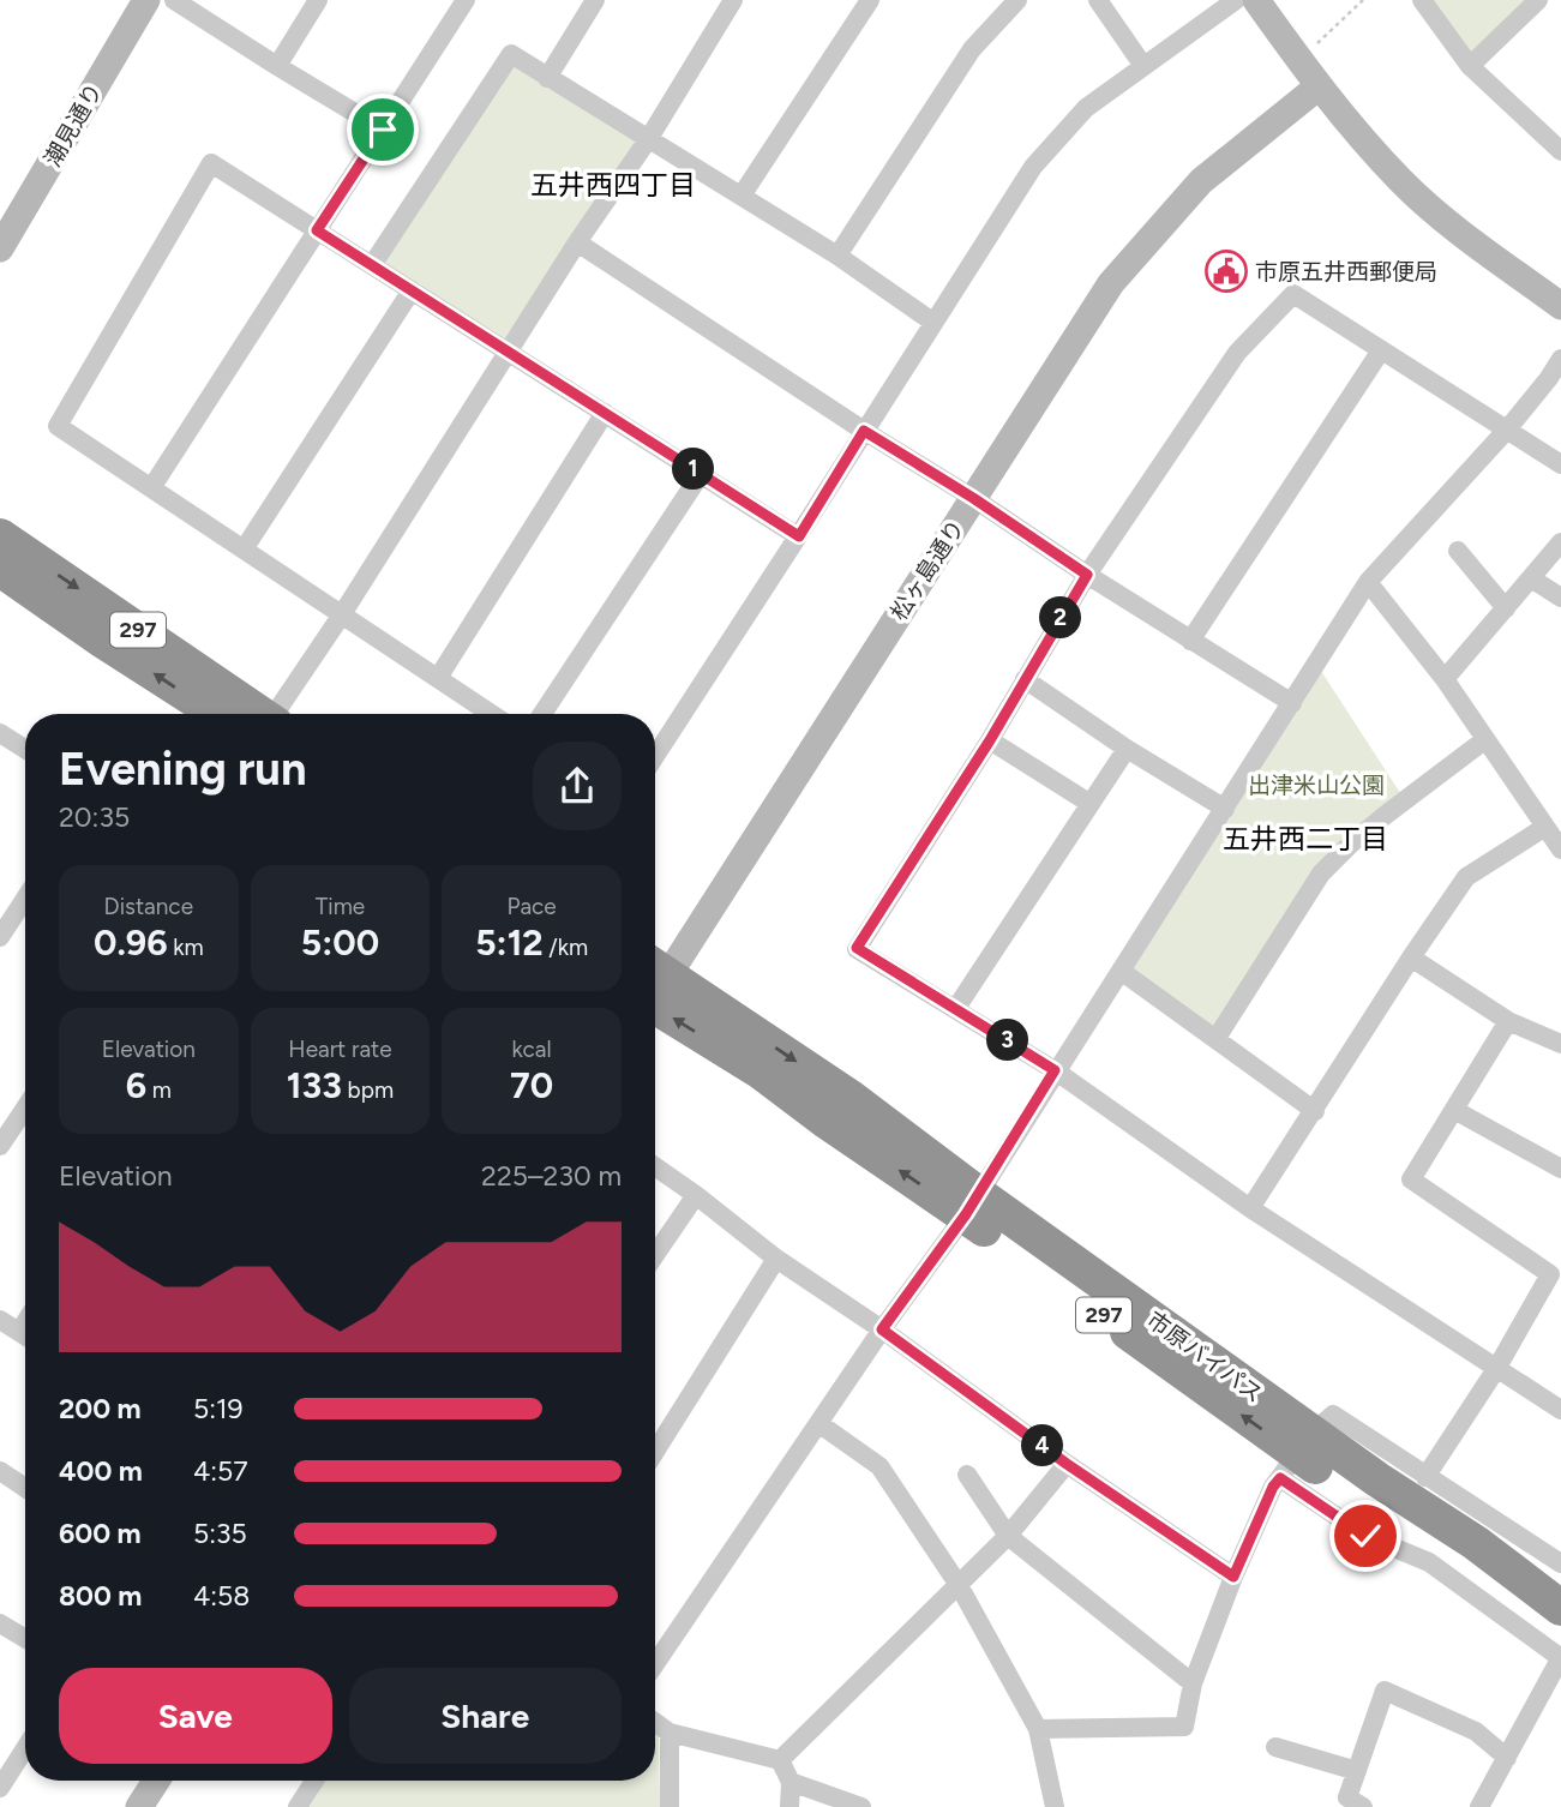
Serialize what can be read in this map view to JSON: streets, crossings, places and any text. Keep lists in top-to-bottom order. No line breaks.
{"streets":{"highway":["297","市原バイパス"],"street":["潮見通り","松ヶ島通り"]},"districts":["五井西四丁目","五井西二丁目"],"parks":["出津米山公園"],"places":{"public building":["市原五井西郵便局"]},"page":{"pins":["1","2","3","4"],"heading":["Evening run","20:35"],"stats":[["Distance","0.96 km"],["Time","5:00"],["Pace","5:12 /km"],["Elevation","6 m"],["Heart rate","133 bpm"],["kcal","70"]],"chart":["Elevation","225–230 m"],"list":[{"name":"200 m","note":"5:19"},{"name":"400 m","note":"4:57"},{"name":"600 m","note":"5:35"},{"name":"800 m","note":"4:58"}],"buttons":["Save","Share"]}}
